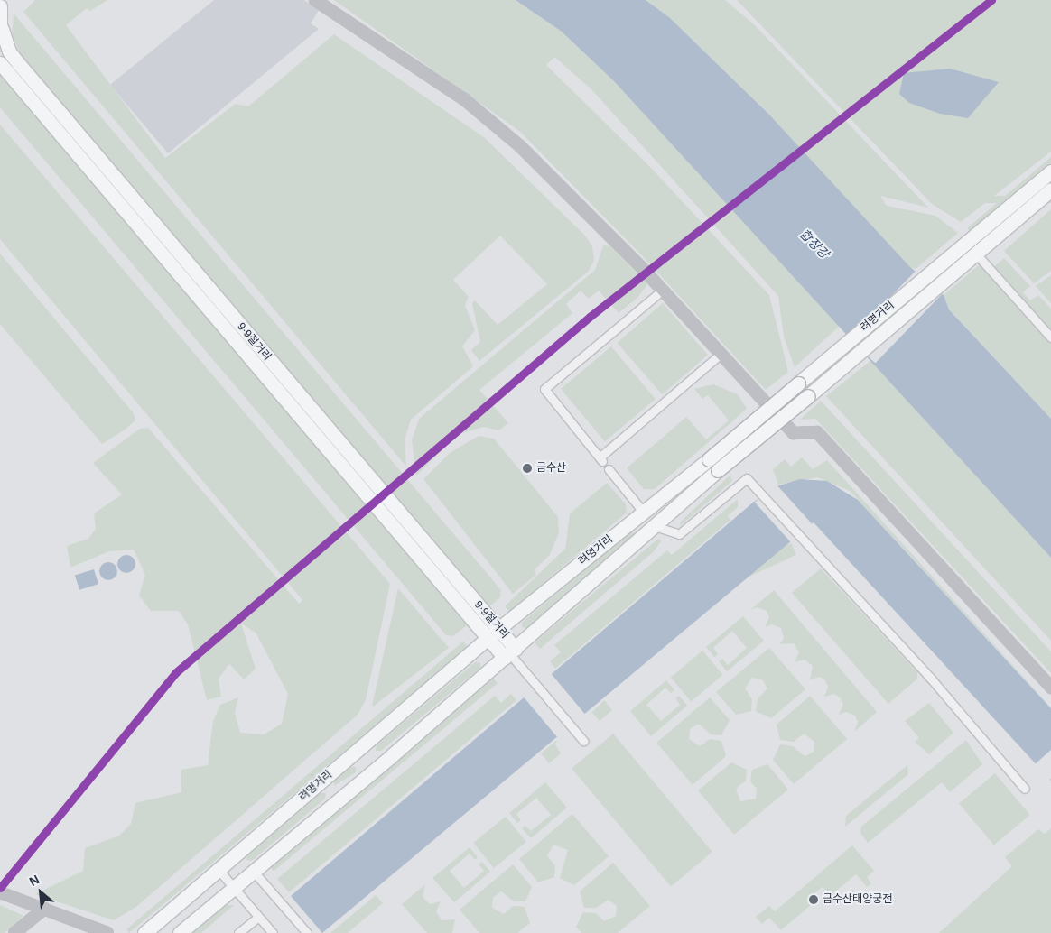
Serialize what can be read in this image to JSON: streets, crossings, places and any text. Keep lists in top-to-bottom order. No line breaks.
{"streets":{"highway":["려명거리","9·9절거리"]},"crossings":[["려명거리","9·9절거리"]],"water":["합장강"],"places":["금수산","금수산태양궁전"],"north":"top left"}
